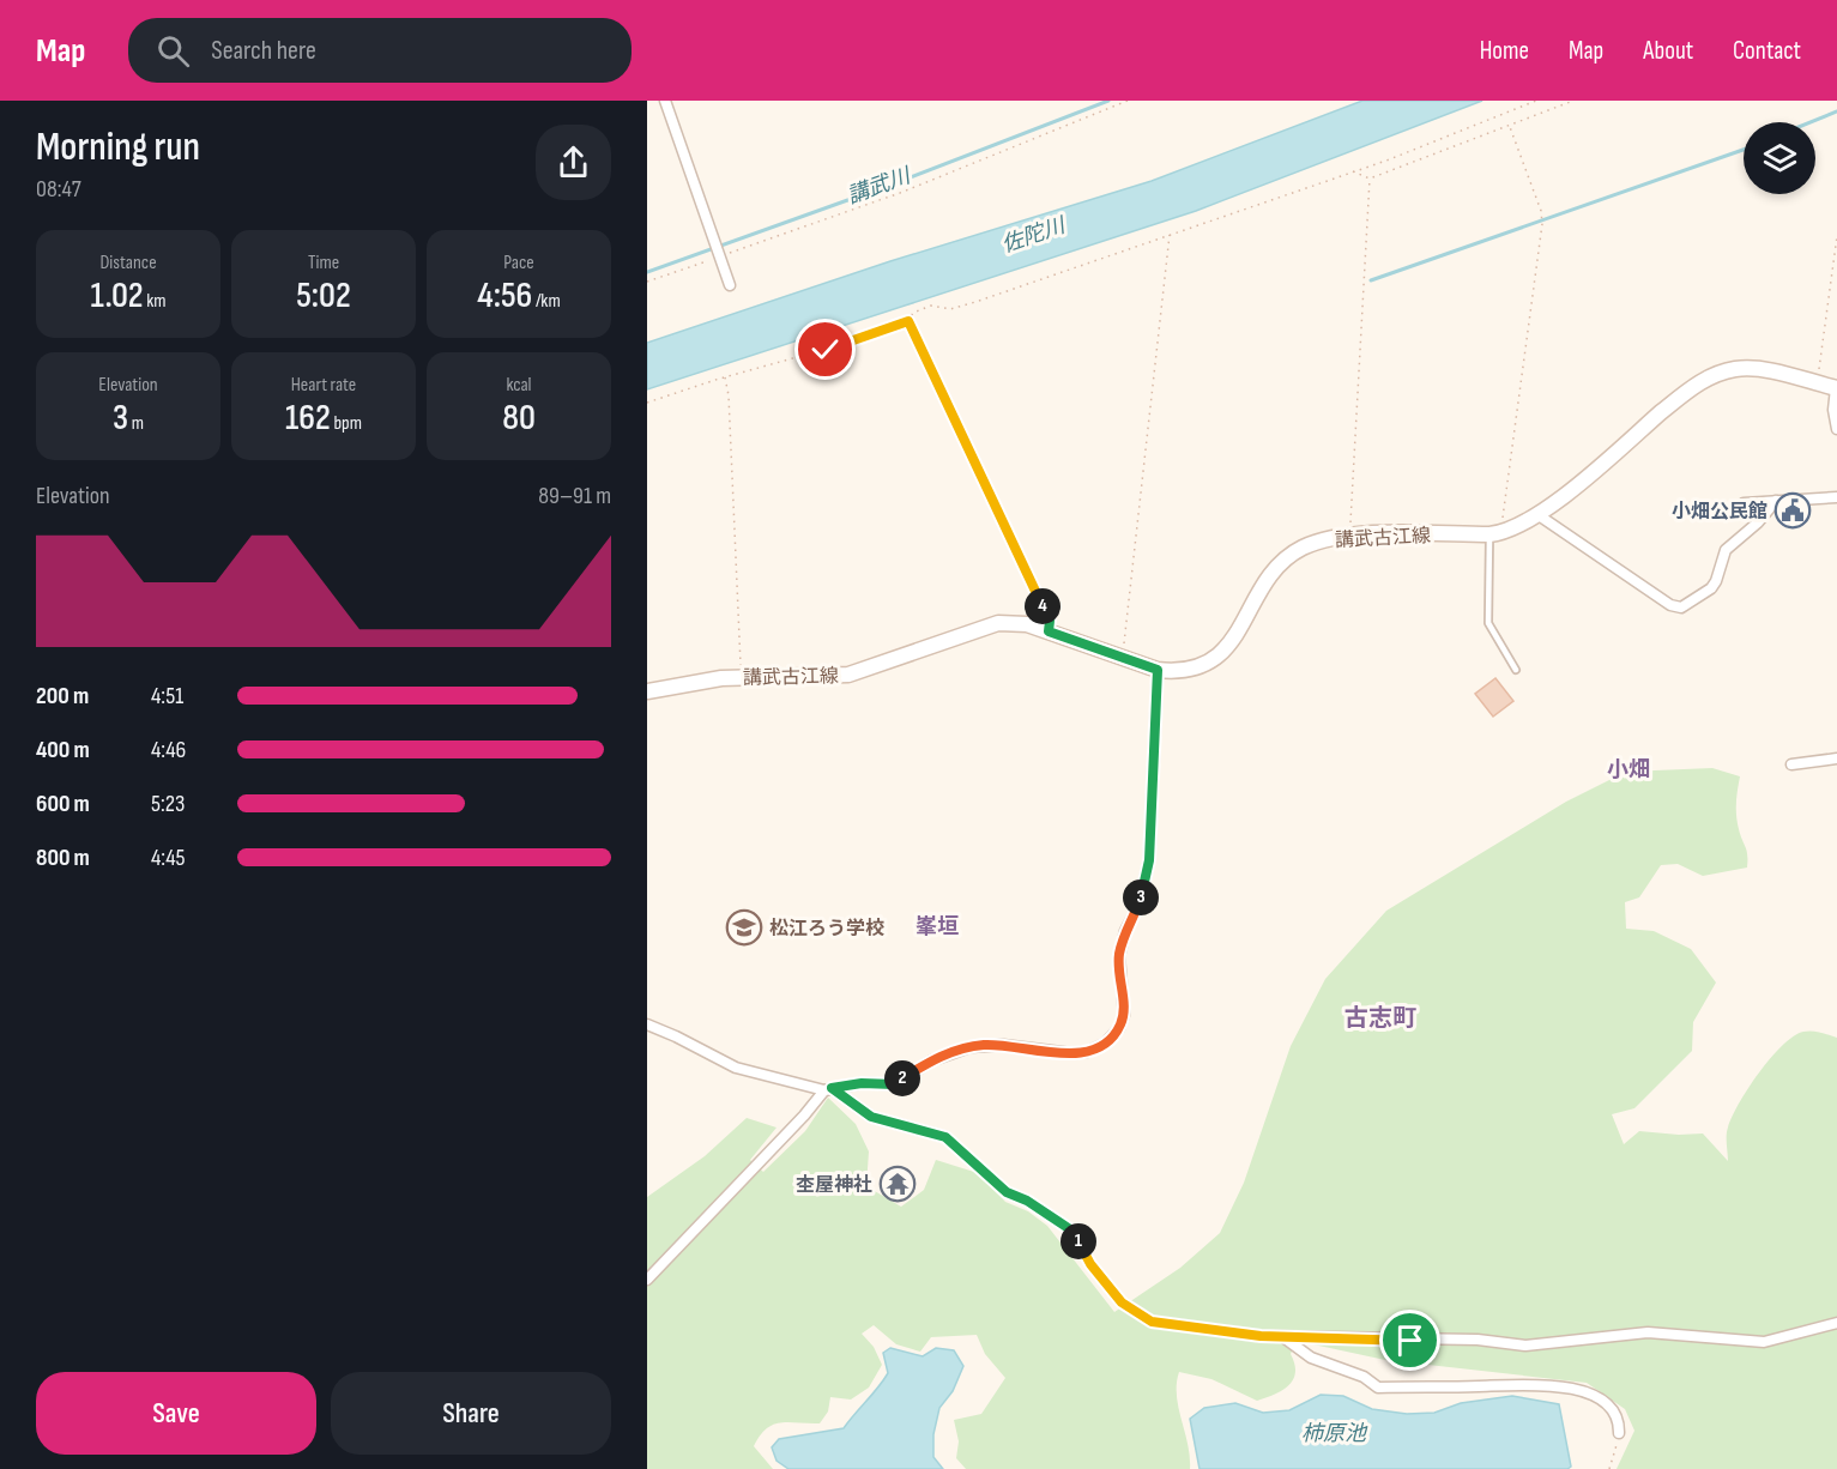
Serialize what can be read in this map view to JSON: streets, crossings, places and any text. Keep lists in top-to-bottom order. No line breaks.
{"streets":{"main road":["講武古江線"]},"districts":["小畑","峯垣","古志町"],"water":["講武川","佐陀川","柿原池"],"places":{"public building":["小畑公民館"],"school or university":["松江ろう学校"],"temple":["杢屋神社"]},"page":{"header":"Map","search":"Search here","nav":["Home","Map","About","Contact"],"heading":["Morning run","08:47"],"stats":[["Distance","1.02 km"],["Time","5:02"],["Pace","4:56 /km"],["Elevation","3 m"],["Heart rate","162 bpm"],["kcal","80"]],"chart":["Elevation","89–91 m"],"pins":["4","3","2","1"],"list":[{"name":"200 m","note":"4:51"},{"name":"400 m","note":"4:46"},{"name":"600 m","note":"5:23"},{"name":"800 m","note":"4:45"}],"buttons":["Save","Share"]}}
